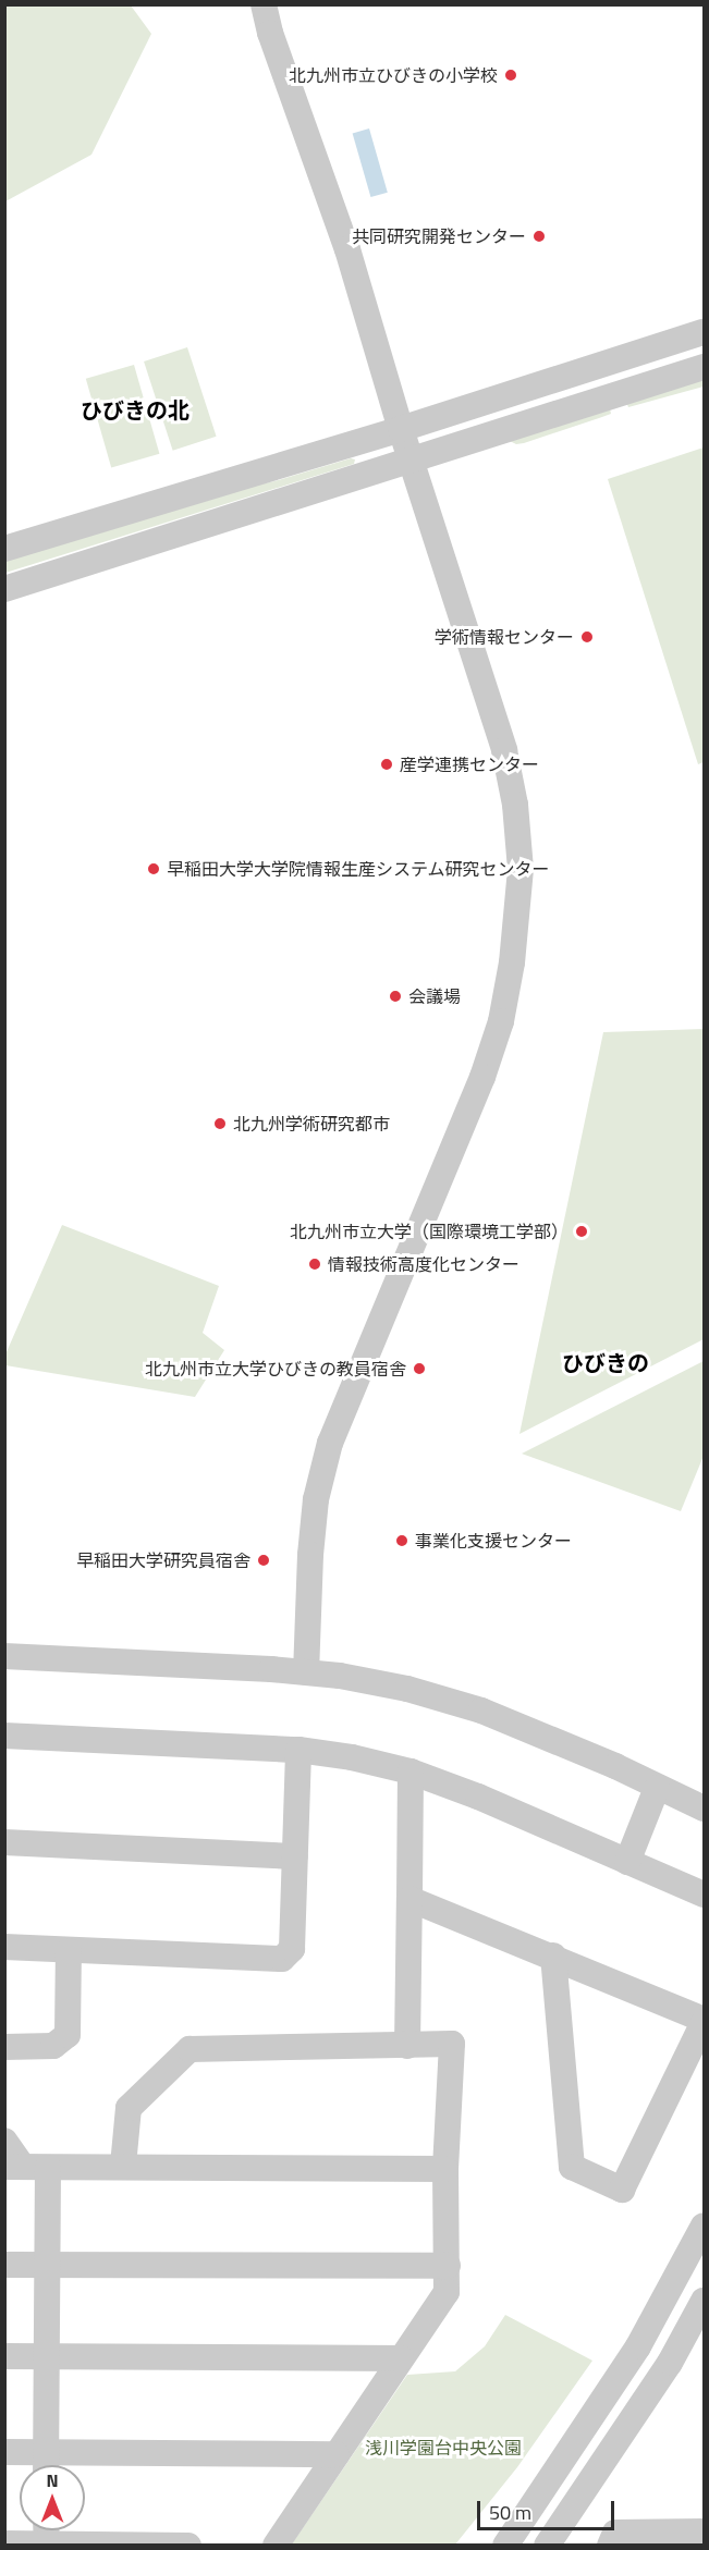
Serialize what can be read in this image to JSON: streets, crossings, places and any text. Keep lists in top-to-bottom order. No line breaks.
{"districts":["ひびきの北","ひびきの"],"parks":["浅川学園台中央公園"],"places":["北九州市立ひびきの小学校","共同研究開発センター","学術情報センター","産学連携センター","早稲田大学大学院情報生産システム研究センター","会議場","北九州学術研究都市","北九州市立大学（国際環境工学部）","情報技術高度化センター","北九州市立大学ひびきの教員宿舎","事業化支援センター","早稲田大学研究員宿舎"],"scale_bar":"50 m","north":"top"}
